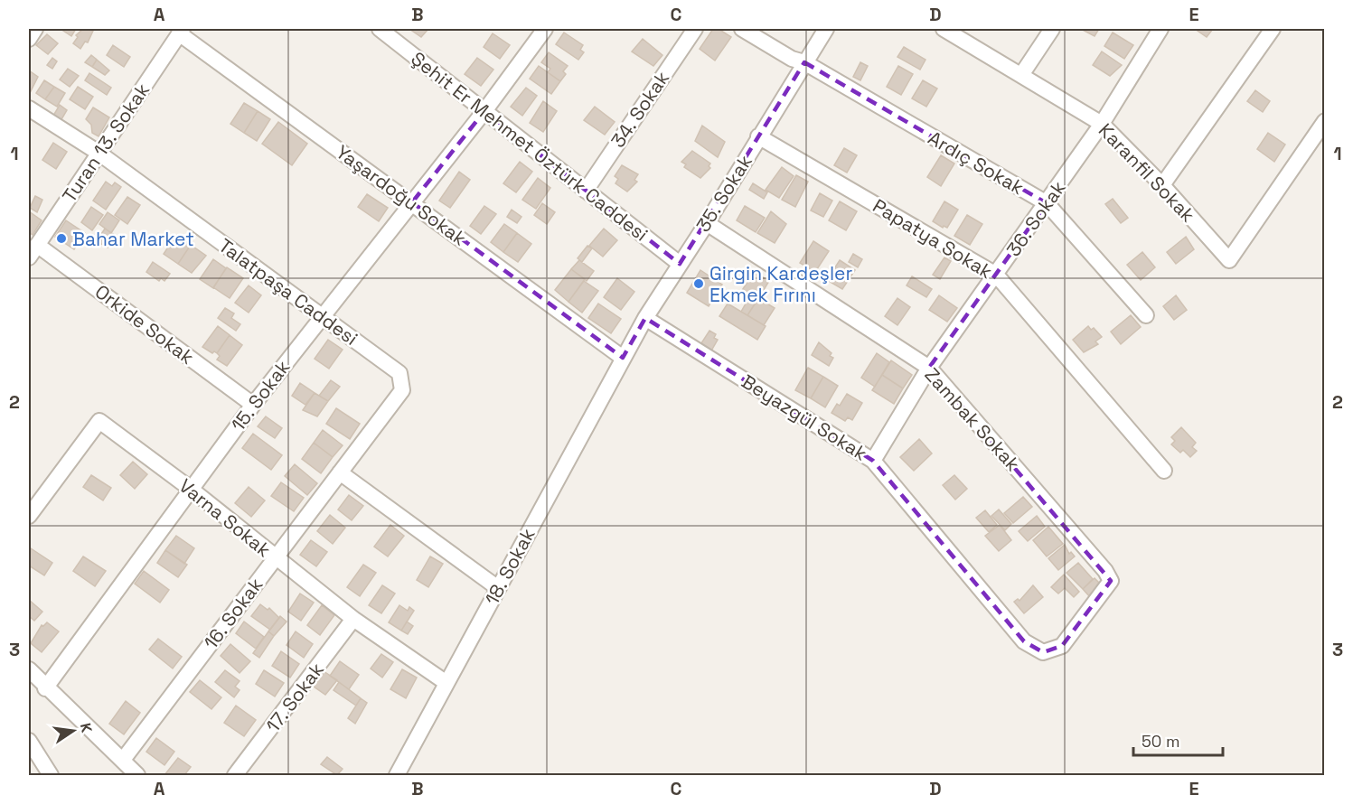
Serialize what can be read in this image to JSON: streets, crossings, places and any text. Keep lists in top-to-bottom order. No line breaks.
{"streets":{"street":["34. Sokak","Turan 13. Sokak","Şehit Er Mehmet Öztürk Caddesi","Ardıç Sokak","Karanfil Sokak","35. Sokak","Yaşardoğu Sokak","36. Sokak","Papatya Sokak","Talatpaşa Caddesi","Orkide Sokak","15. Sokak","Beyazgül Sokak","Zambak Sokak","Varna Sokak","18. Sokak","16. Sokak","17. Sokak"]},"crossings":[["34. Sokak","Şehit Er Mehmet Öztürk Caddesi"],["Turan 13. Sokak","Yaşardoğu Sokak"],["Turan 13. Sokak","Talatpaşa Caddesi"],["Turan 13. Sokak","Orkide Sokak"],["Şehit Er Mehmet Öztürk Caddesi","35. Sokak"],["Şehit Er Mehmet Öztürk Caddesi","15. Sokak"],["Ardıç Sokak","35. Sokak"],["Ardıç Sokak","36. Sokak"],["Karanfil Sokak","36. Sokak"],["35. Sokak","Yaşardoğu Sokak"],["35. Sokak","Papatya Sokak"],["35. Sokak","Beyazgül Sokak"],["35. Sokak","Zambak Sokak"],["35. Sokak","18. Sokak"],["Yaşardoğu Sokak","15. Sokak"],["Yaşardoğu Sokak","18. Sokak"],["36. Sokak","Papatya Sokak"],["36. Sokak","Beyazgül Sokak"],["36. Sokak","Zambak Sokak"],["Talatpaşa Caddesi","15. Sokak"],["Talatpaşa Caddesi","16. Sokak"],["Orkide Sokak","15. Sokak"],["15. Sokak","Varna Sokak"],["Beyazgül Sokak","Zambak Sokak"],["Varna Sokak","18. Sokak"],["Varna Sokak","16. Sokak"],["Varna Sokak","17. Sokak"]],"places":["Bahar Market","Girgin Kardeşler Ekmek Fırını"],"scale_bar":"50 m","north":"right","grid":{"columns":["A","B","C","D","E"],"rows":["1","2","3"]}}
